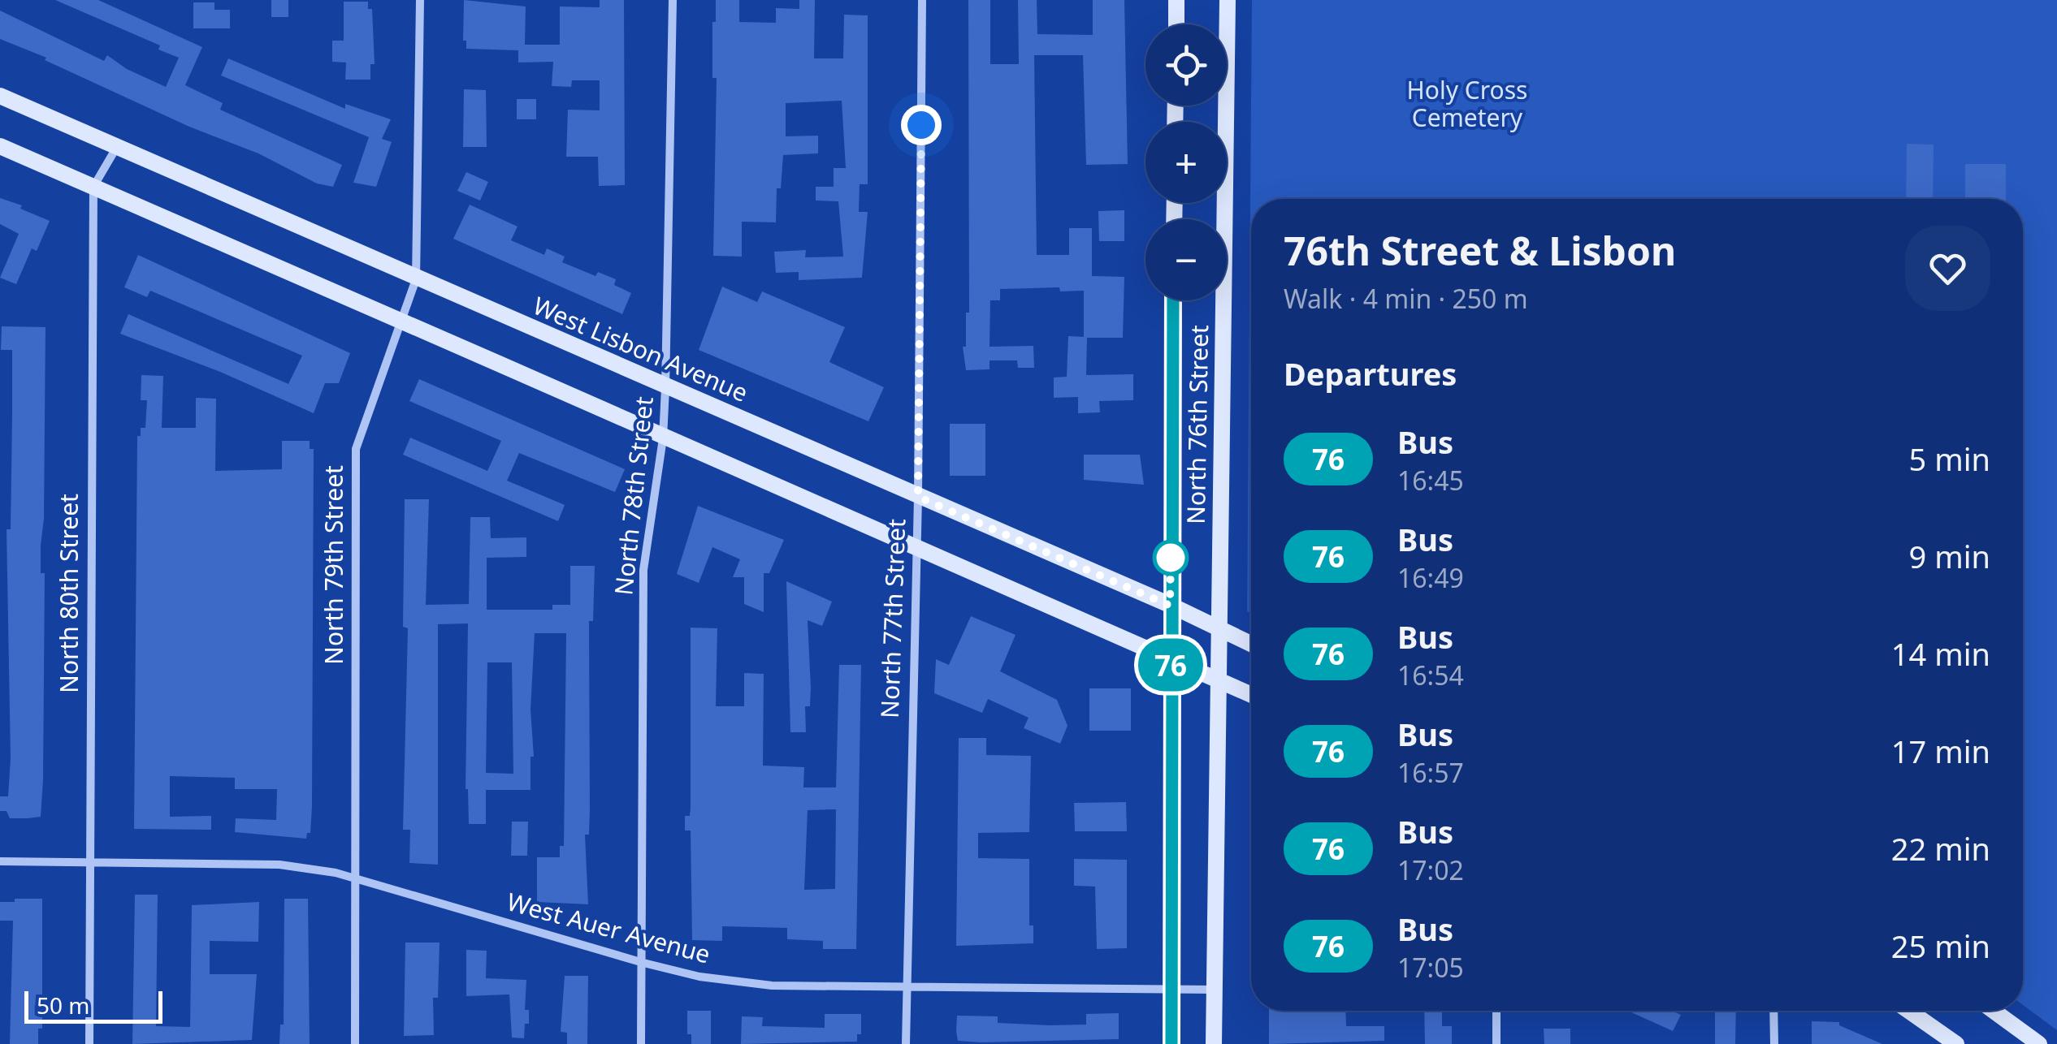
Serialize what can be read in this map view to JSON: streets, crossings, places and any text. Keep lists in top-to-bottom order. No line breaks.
{"streets":{"main road":["West Lisbon Avenue","North 76th Street"],"street":["North 78th Street","North 79th Street","North 80th Street","North 77th Street","West Auer Avenue"]},"crossings":[["West Lisbon Avenue","North 76th Street"],["West Lisbon Avenue","North 78th Street"],["West Lisbon Avenue","North 79th Street"],["West Lisbon Avenue","North 77th Street"],["North 76th Street","West Auer Avenue"],["North 78th Street","West Auer Avenue"],["North 79th Street","West Auer Avenue"],["North 80th Street","West Auer Avenue"],["North 77th Street","West Auer Avenue"]],"parks":["Holy Cross Cemetery"],"lines":["bus line 76"],"scale_bar":"50 m","page":{"on_map":"76","map_buttons":["+","−"],"heading":[["76th Street & Lisbon","Walk · 4 min · 250 m"],"Departures"],"list":[{"mark":"76","name":"Bus","note":"16:45","value":"5 min"},{"mark":"76","name":"Bus","note":"16:49","value":"9 min"},{"mark":"76","name":"Bus","note":"16:54","value":"14 min"},{"mark":"76","name":"Bus","note":"16:57","value":"17 min"},{"mark":"76","name":"Bus","note":"17:02","value":"22 min"},{"mark":"76","name":"Bus","note":"17:05","value":"25 min"}],"scale":"50 m"}}
